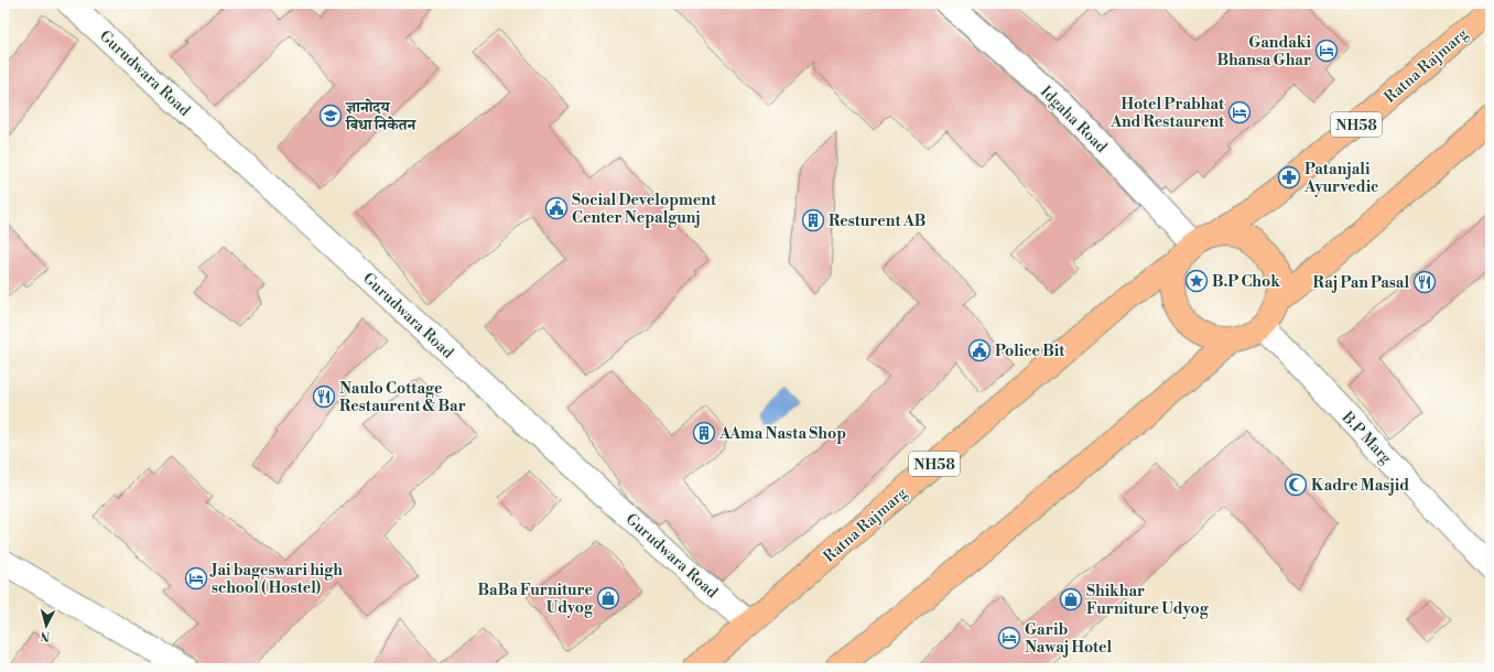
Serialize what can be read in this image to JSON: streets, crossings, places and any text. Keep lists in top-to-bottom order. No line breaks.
{"streets":{"highway":["Ratna Rajmarg","NH58"],"street":["Gurudwara Road","Idgaha Road","B.P Marg"]},"crossings":[["Ratna Rajmarg","Gurudwara Road"],["Ratna Rajmarg","Idgaha Road"],["Ratna Rajmarg","NH58"],["Ratna Rajmarg","B.P Marg"],["Idgaha Road","NH58"],["Idgaha Road","B.P Marg"],["NH58","B.P Marg"]],"places":{"hotel":["Gandaki Bhansa Ghar","Hotel Prabhat And Restaurent","Jai bageswari high school ( Hostel)","Garib Nawaj Hotel"],"school or university":["ज्ञानाेदय बिधा निकेतन"],"pharmacy":["Patanjali Ayurvedic"],"public building":["Social Development Center Nepalgunj","Police Bit"],"building":["Resturent AB","AAma Nasta Shop"],"place":["B.P Chok"],"restaurant":["Raj Pan Pasal","Naulo Cottage Restaurent & Bar"],"mosque":["Kadre Masjid"],"shop":["BaBa Furniture Udyog","Shikhar Furniture Udyog"]},"north":"bottom"}
